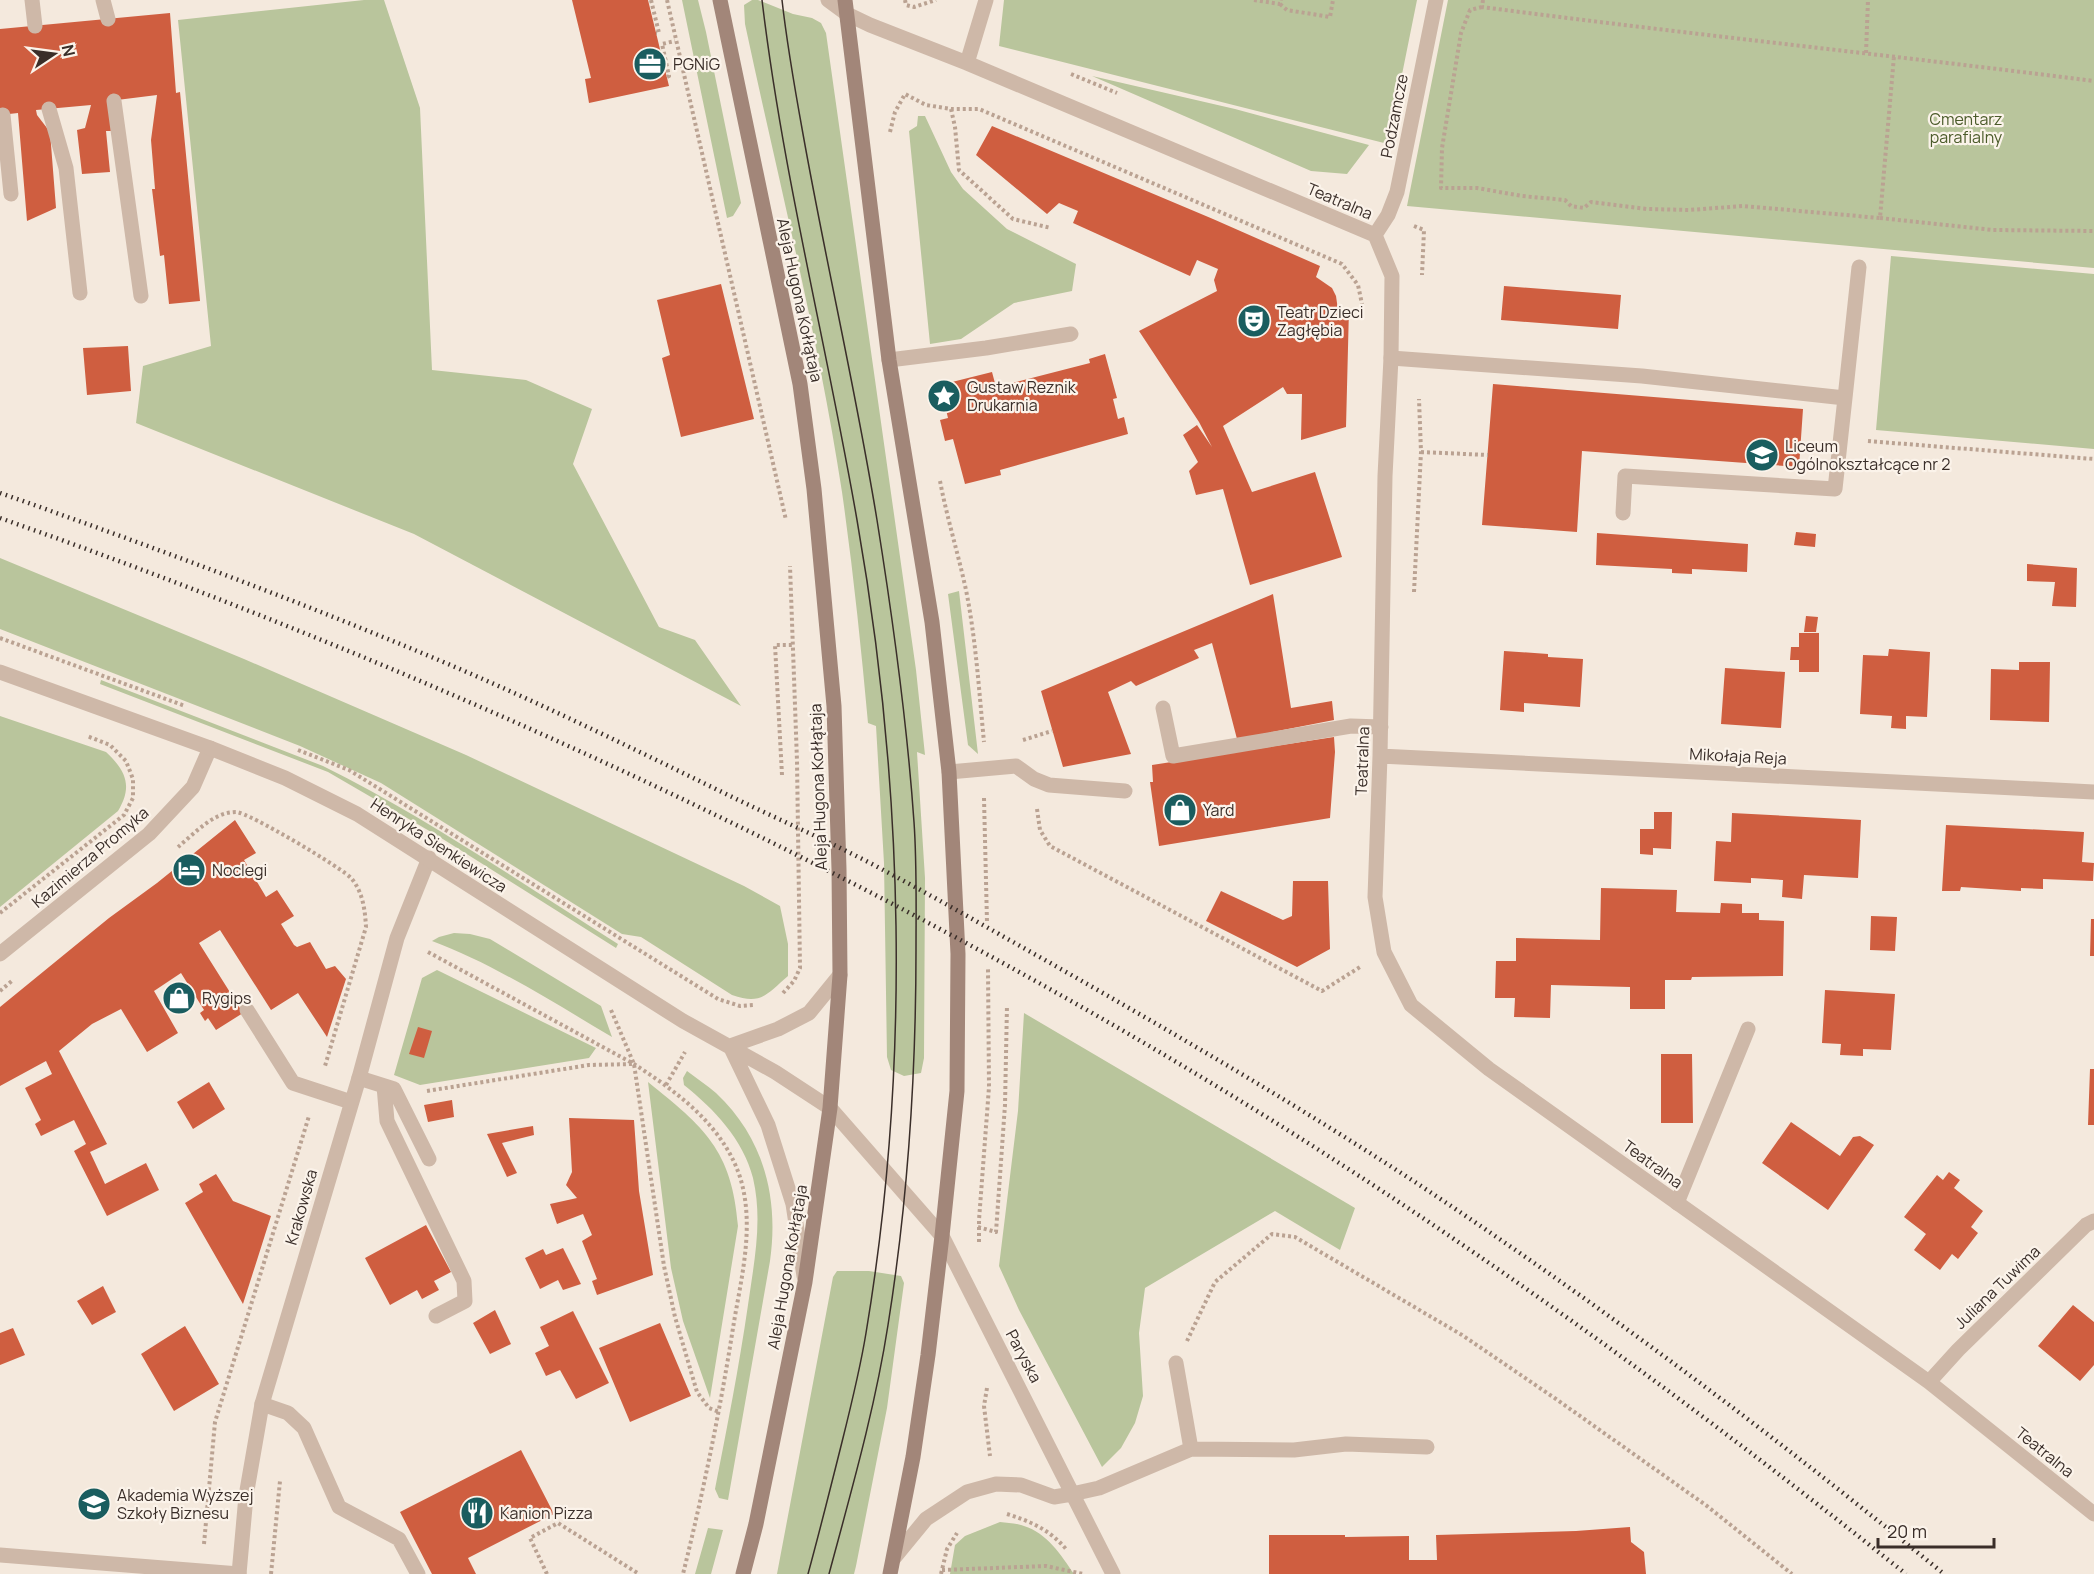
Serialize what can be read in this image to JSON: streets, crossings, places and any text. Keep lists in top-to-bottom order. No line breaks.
{"streets":{"main road":["Aleja Hugona Kołłątaja"],"street":["Podzamcze","Teatralna","Mikołaja Reja","Henryka Sienkiewicza","Kazimierza Promyka","Krakowska","Juliana Tuwima","Paryska"]},"crossings":[["Podzamcze","Teatralna"],["Teatralna","Mikołaja Reja"],["Teatralna","Juliana Tuwima"],["Aleja Hugona Kołłątaja","Henryka Sienkiewicza"],["Aleja Hugona Kołłątaja","Paryska"],["Henryka Sienkiewicza","Kazimierza Promyka"],["Henryka Sienkiewicza","Krakowska"],["Henryka Sienkiewicza","Paryska"]],"parks":["Cmentarz parafialny"],"places":{"office":["PGNiG"],"theatre":["Teatr Dzieci Zagłębia"],"place":["Gustaw Reznik Drukarnia"],"school or university":["Liceum Ogólnokształcące nr 2","Akademia Wyższej Szkoły Biznesu"],"shop":["Yard","Rygips"],"hotel":["Noclegi"],"restaurant":["Kanion Pizza"]},"scale_bar":"20 m","north":"right"}
